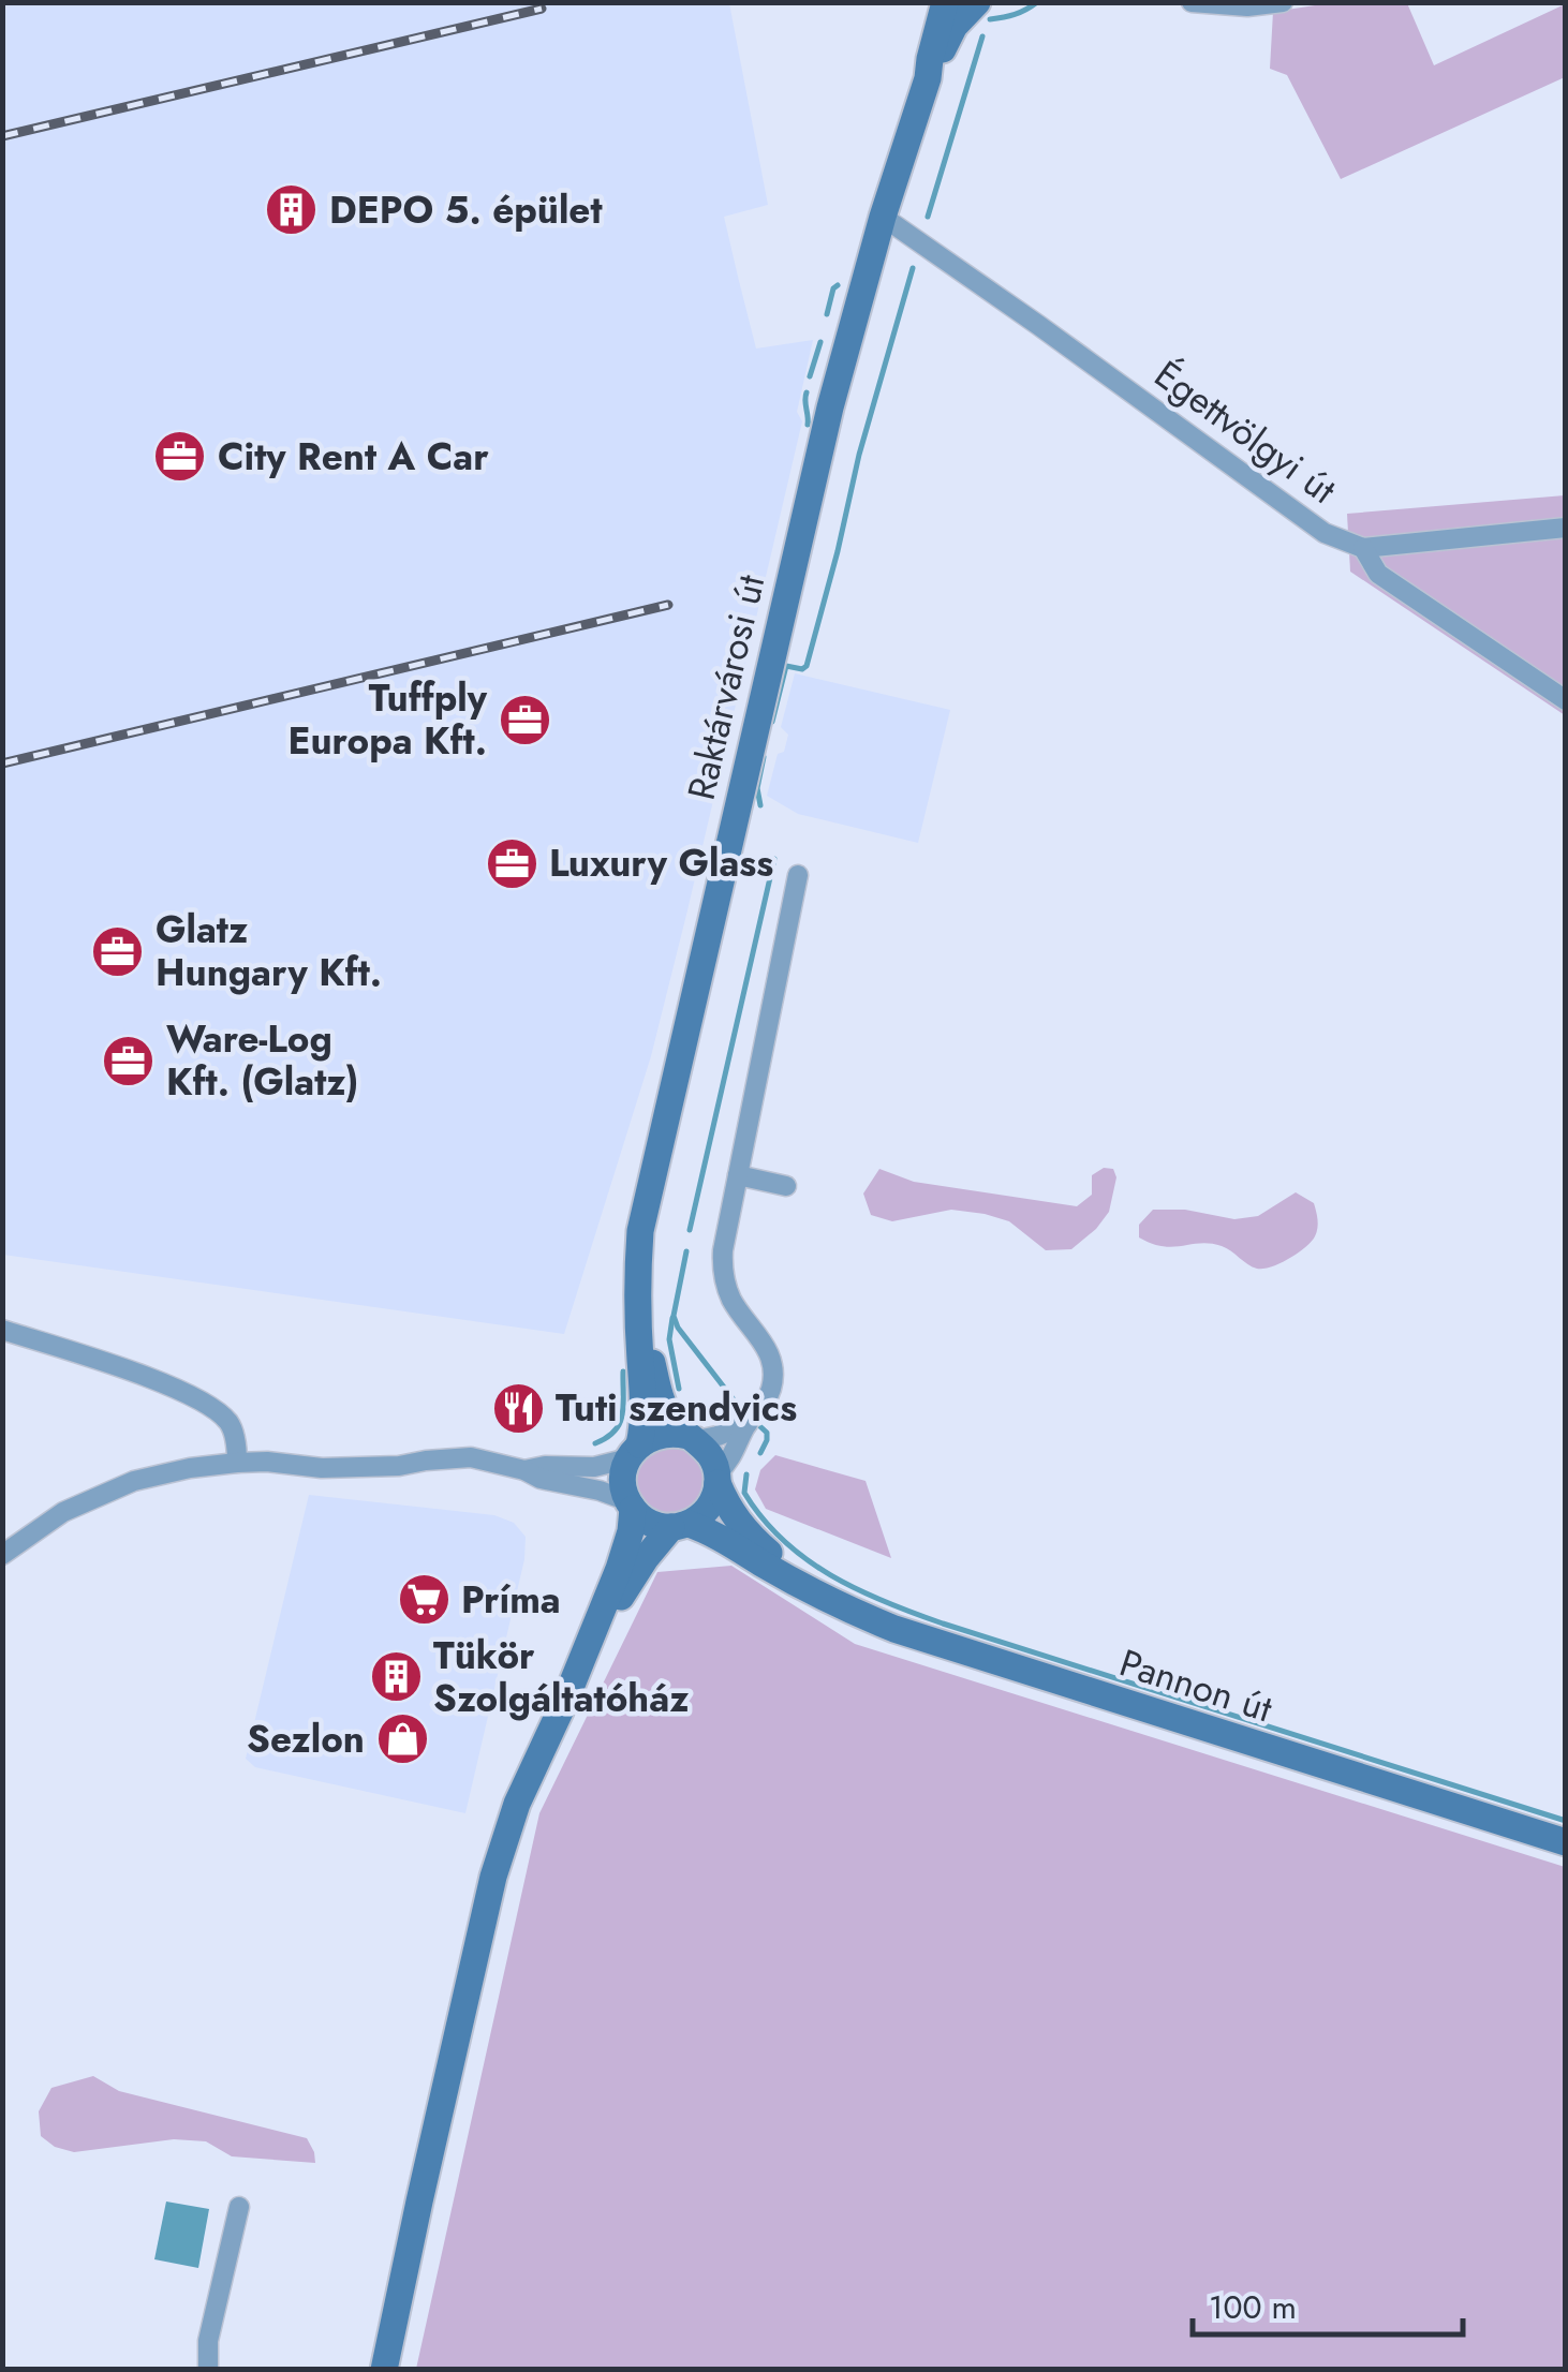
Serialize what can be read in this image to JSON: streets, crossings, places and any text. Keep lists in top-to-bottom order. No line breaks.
{"streets":{"main road":["Raktárvárosi út","Pannon út"],"street":["Égettvölgyi út"]},"crossings":[["Égettvölgyi út","Raktárvárosi út"],["Raktárvárosi út","Pannon út"]],"places":{"building":["DEPO 5. épület","Tükör Szolgáltatóház"],"office":["City Rent A Car","Tuffply Europa Kft.","Luxury Glass","Glatz Hungary Kft.","Ware-Log Kft. (Glatz)"],"restaurant":["Tuti szendvics"],"supermarket":["Príma"],"shop":["Sezlon"]},"scale_bar":"100 m"}
